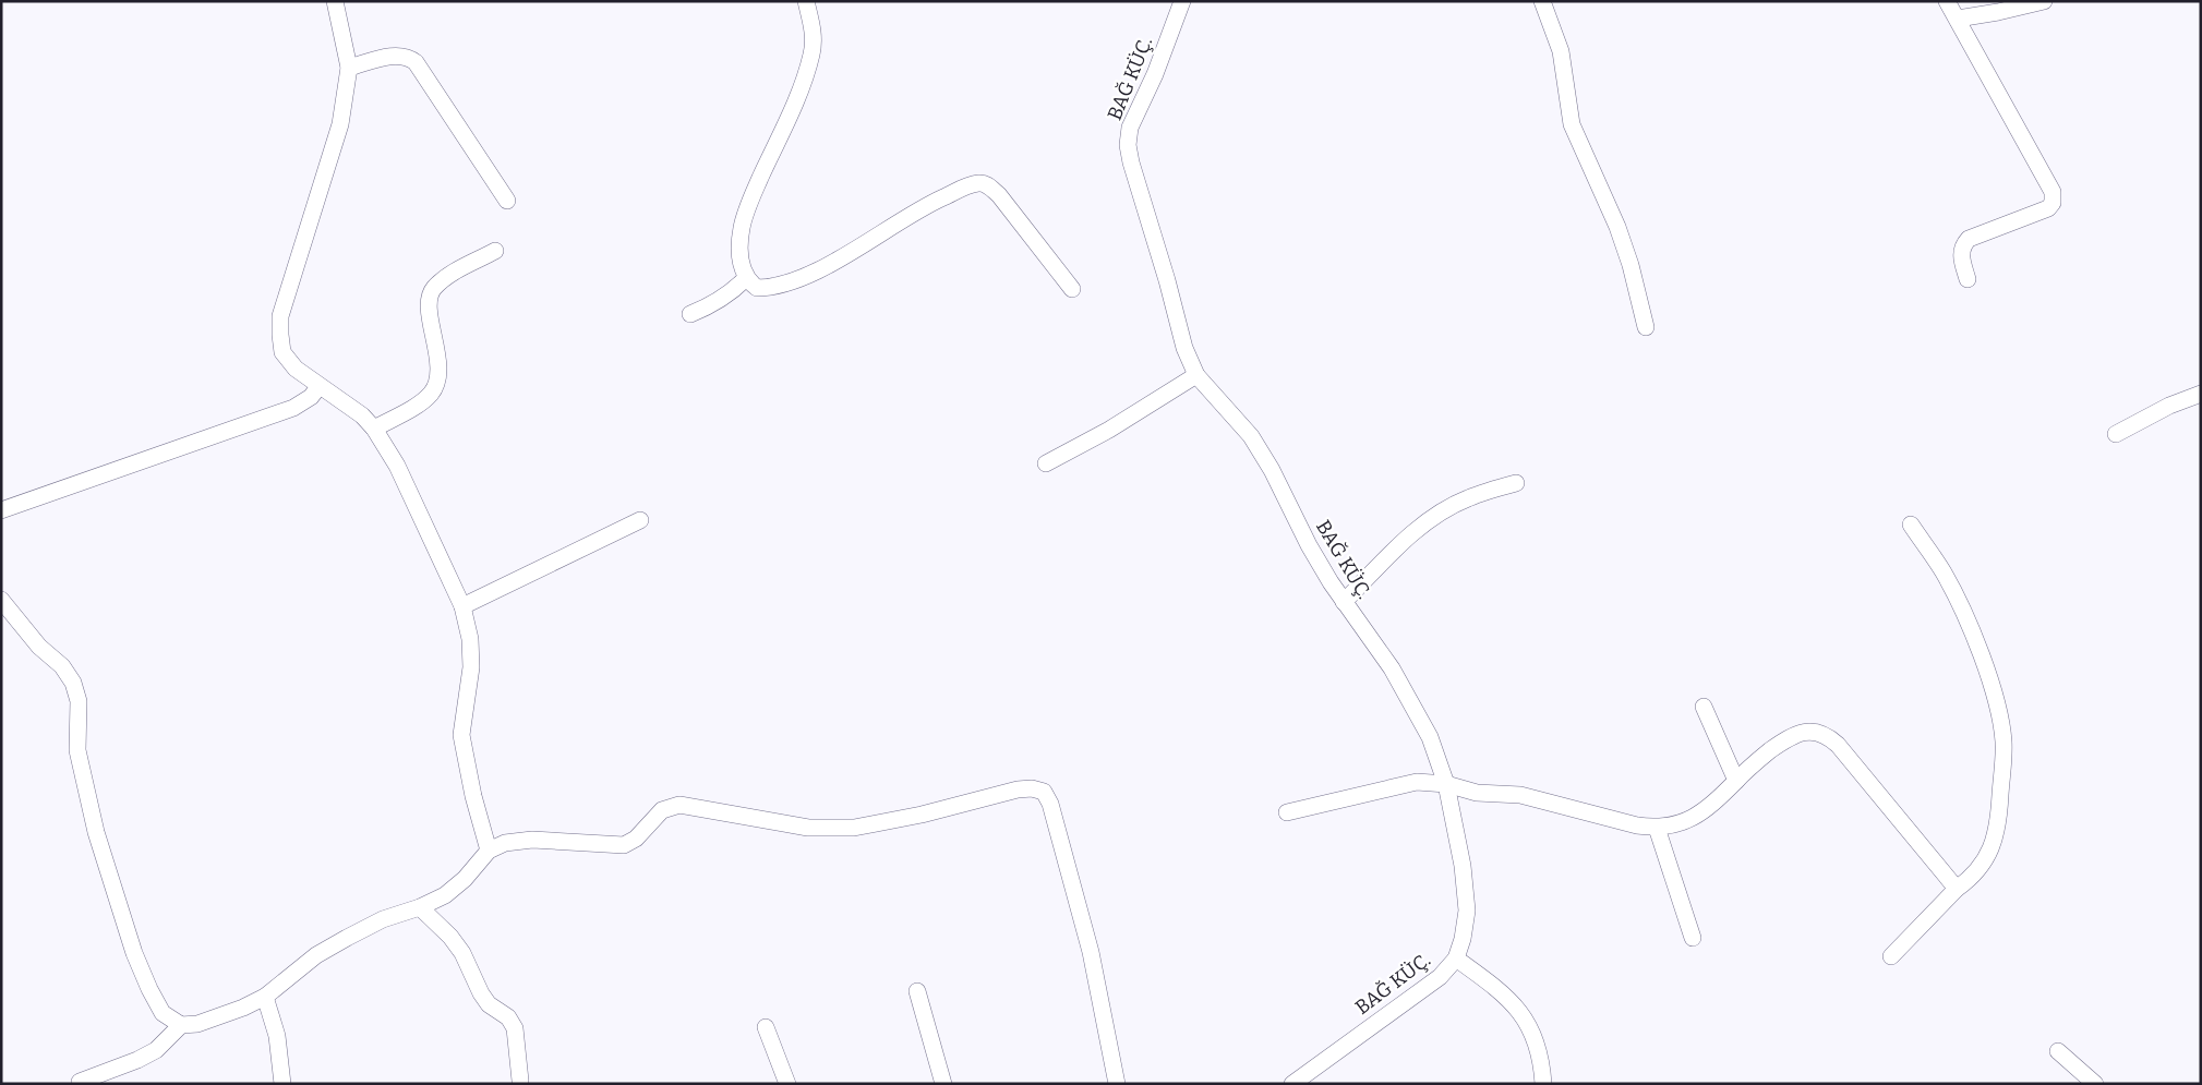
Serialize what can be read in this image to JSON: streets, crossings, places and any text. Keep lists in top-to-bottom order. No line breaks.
{"streets":{"street":["BAĞ KÜÇ."]}}
